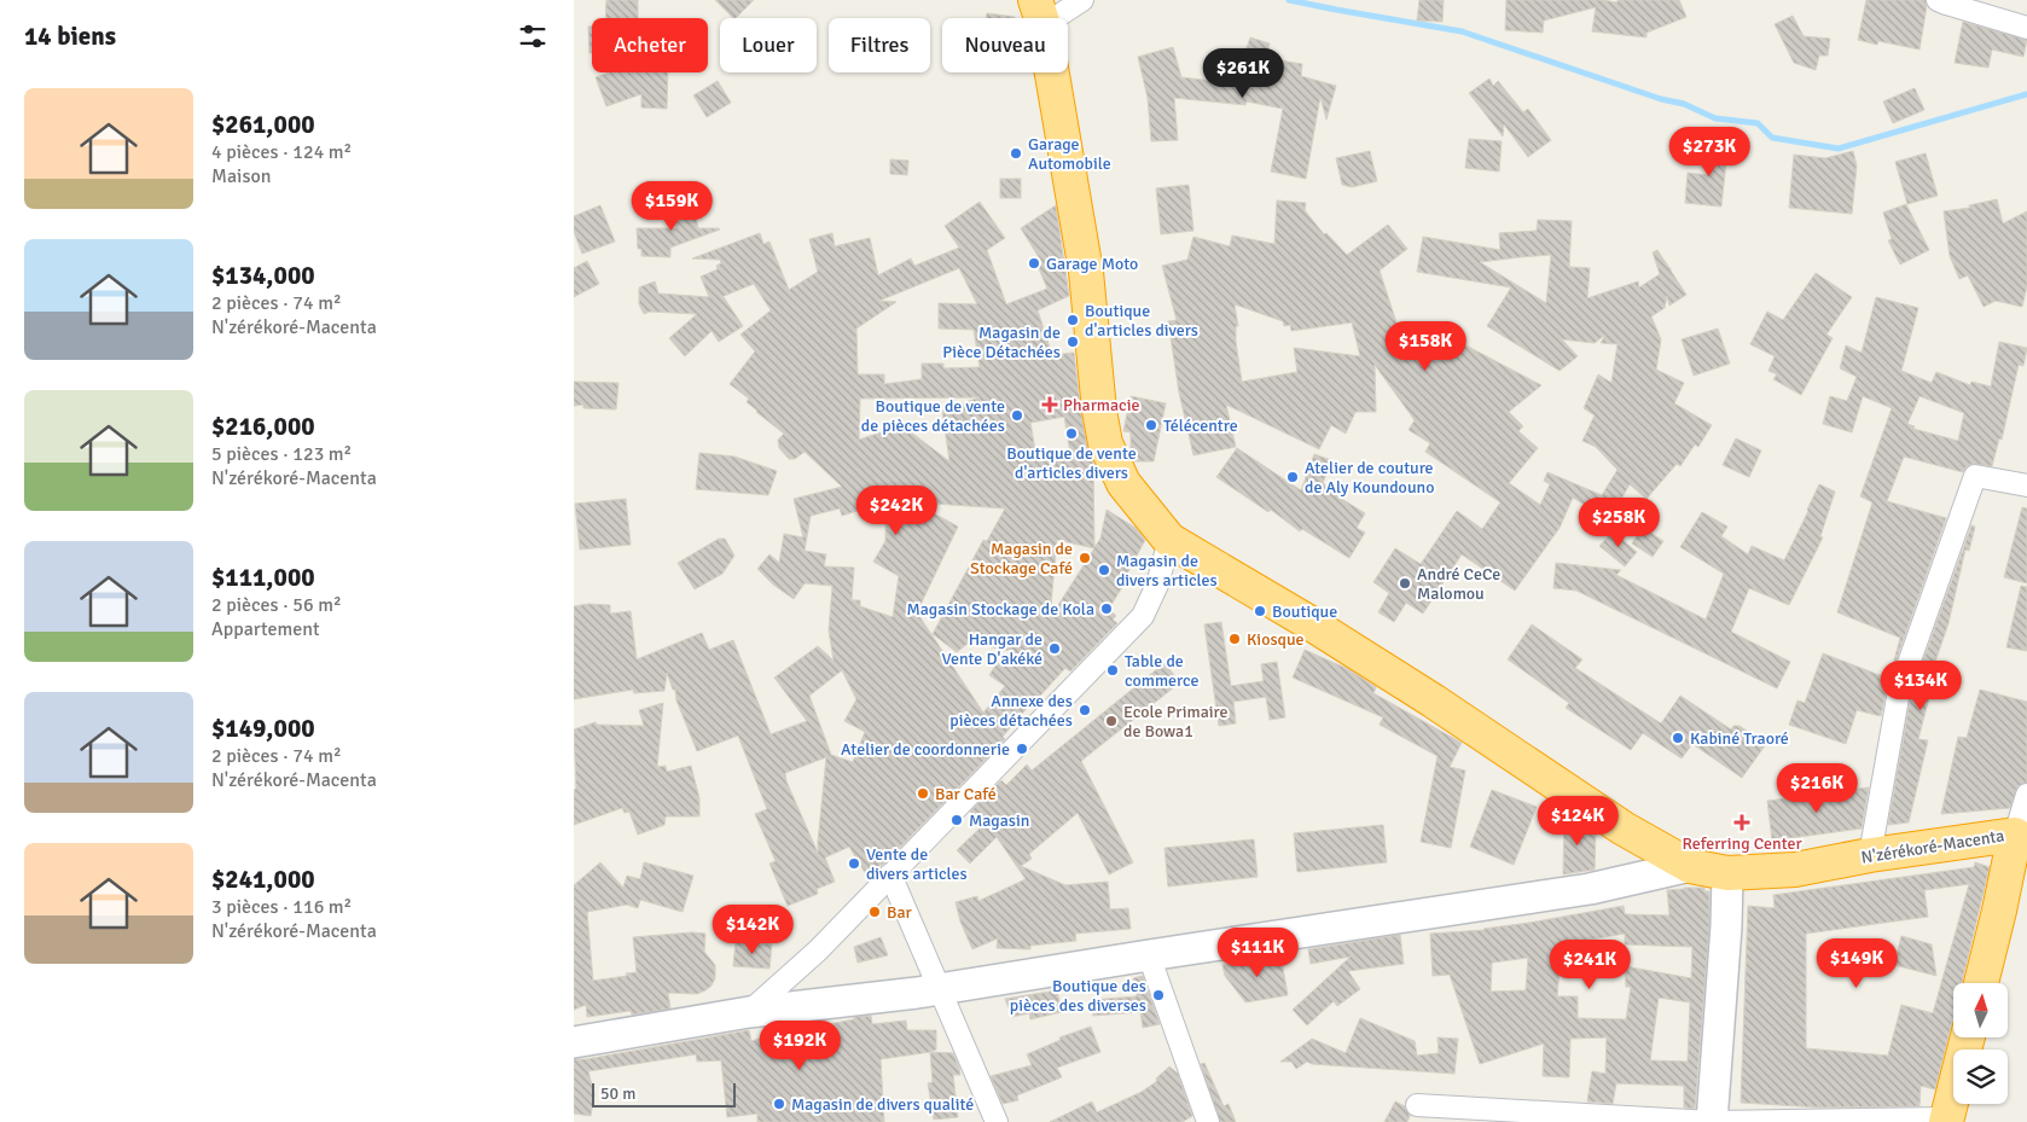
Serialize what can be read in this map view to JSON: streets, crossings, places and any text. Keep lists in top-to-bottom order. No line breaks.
{"streets":{"highway":["N'zérékoré-Macenta"]},"places":{"other":["Garage Automobile","Garage Moto","Boutique d'articles divers","Magasin de Pièce Détachées","Boutique de vente de pièces détachées","Télécentre","Boutique de vente d'articles divers","Atelier de couture de Aly Koundouno","Magasin de Stockage Café","Magasin de divers articles","André CeCe Malomou","Magasin Stockage de Kola","Boutique","Kiosque","Hangar de Vente D'akéké","Table de commerce","Annexe des pièces détachées","Ecole Primaire de Bowa1","Kabiné Traoré","Atelier de coordonnerie","Bar Café","Magasin","Vente de divers articles","Bar","Boutique des pièces des diverses","Magasin de divers qualité"],"health":["Pharmacie","Referring Center"]},"scale_bar":"50 m","north":"top","page":{"heading":"14 biens","chip":["Acheter","Louer","Filtres","Nouveau"],"price":["$261K","$273K","$159K","$158K","$242K","$258K","$134K","$216K","$124K","$142K","$111K","$149K","$241K","$192K"],"list":[{"name":"$261,000","note":"4 pièces · 124 m² · Maison"},{"name":"$134,000","note":"2 pièces · 74 m² · N'zérékoré-Macenta"},{"name":"$216,000","note":"5 pièces · 123 m² · N'zérékoré-Macenta"},{"name":"$111,000","note":"2 pièces · 56 m² · Appartement"},{"name":"$149,000","note":"2 pièces · 74 m² · N'zérékoré-Macenta"},{"name":"$241,000","note":"3 pièces · 116 m² · N'zérékoré-Macenta"}],"scale":"50 m"}}
